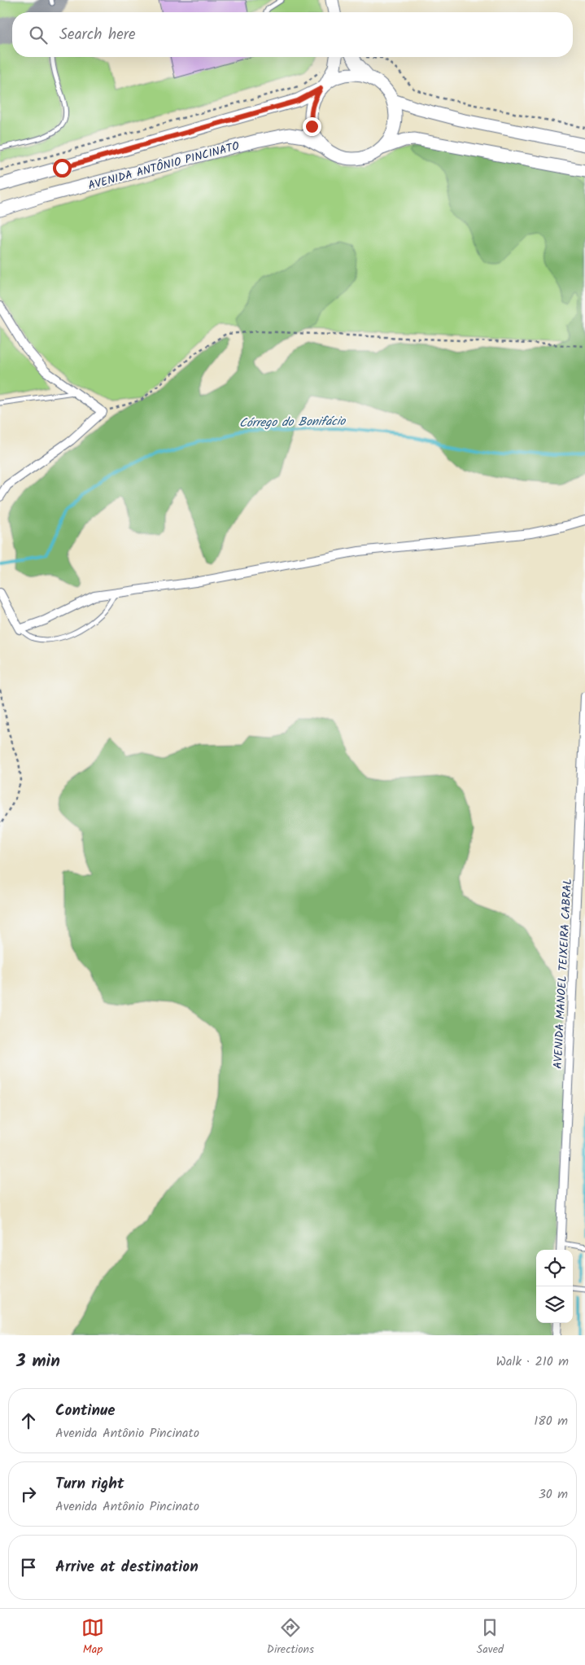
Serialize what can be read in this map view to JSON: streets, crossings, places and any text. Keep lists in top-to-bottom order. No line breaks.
{"streets":{"main road":["AVENIDA ANTÔNIO PINCINATO"],"street":["AVENIDA MANOEL TEIXEIRA CABRAL"]},"water":["Córrego do Bonifácio"],"page":{"search":"Search here","heading":["3 min","Walk · 210 m"],"list":[["Continue","Avenida Antônio Pincinato","180 m"],["Turn right","Avenida Antônio Pincinato","30 m"],"Arrive at destination"],"nav":["Map","Directions","Saved"]}}
